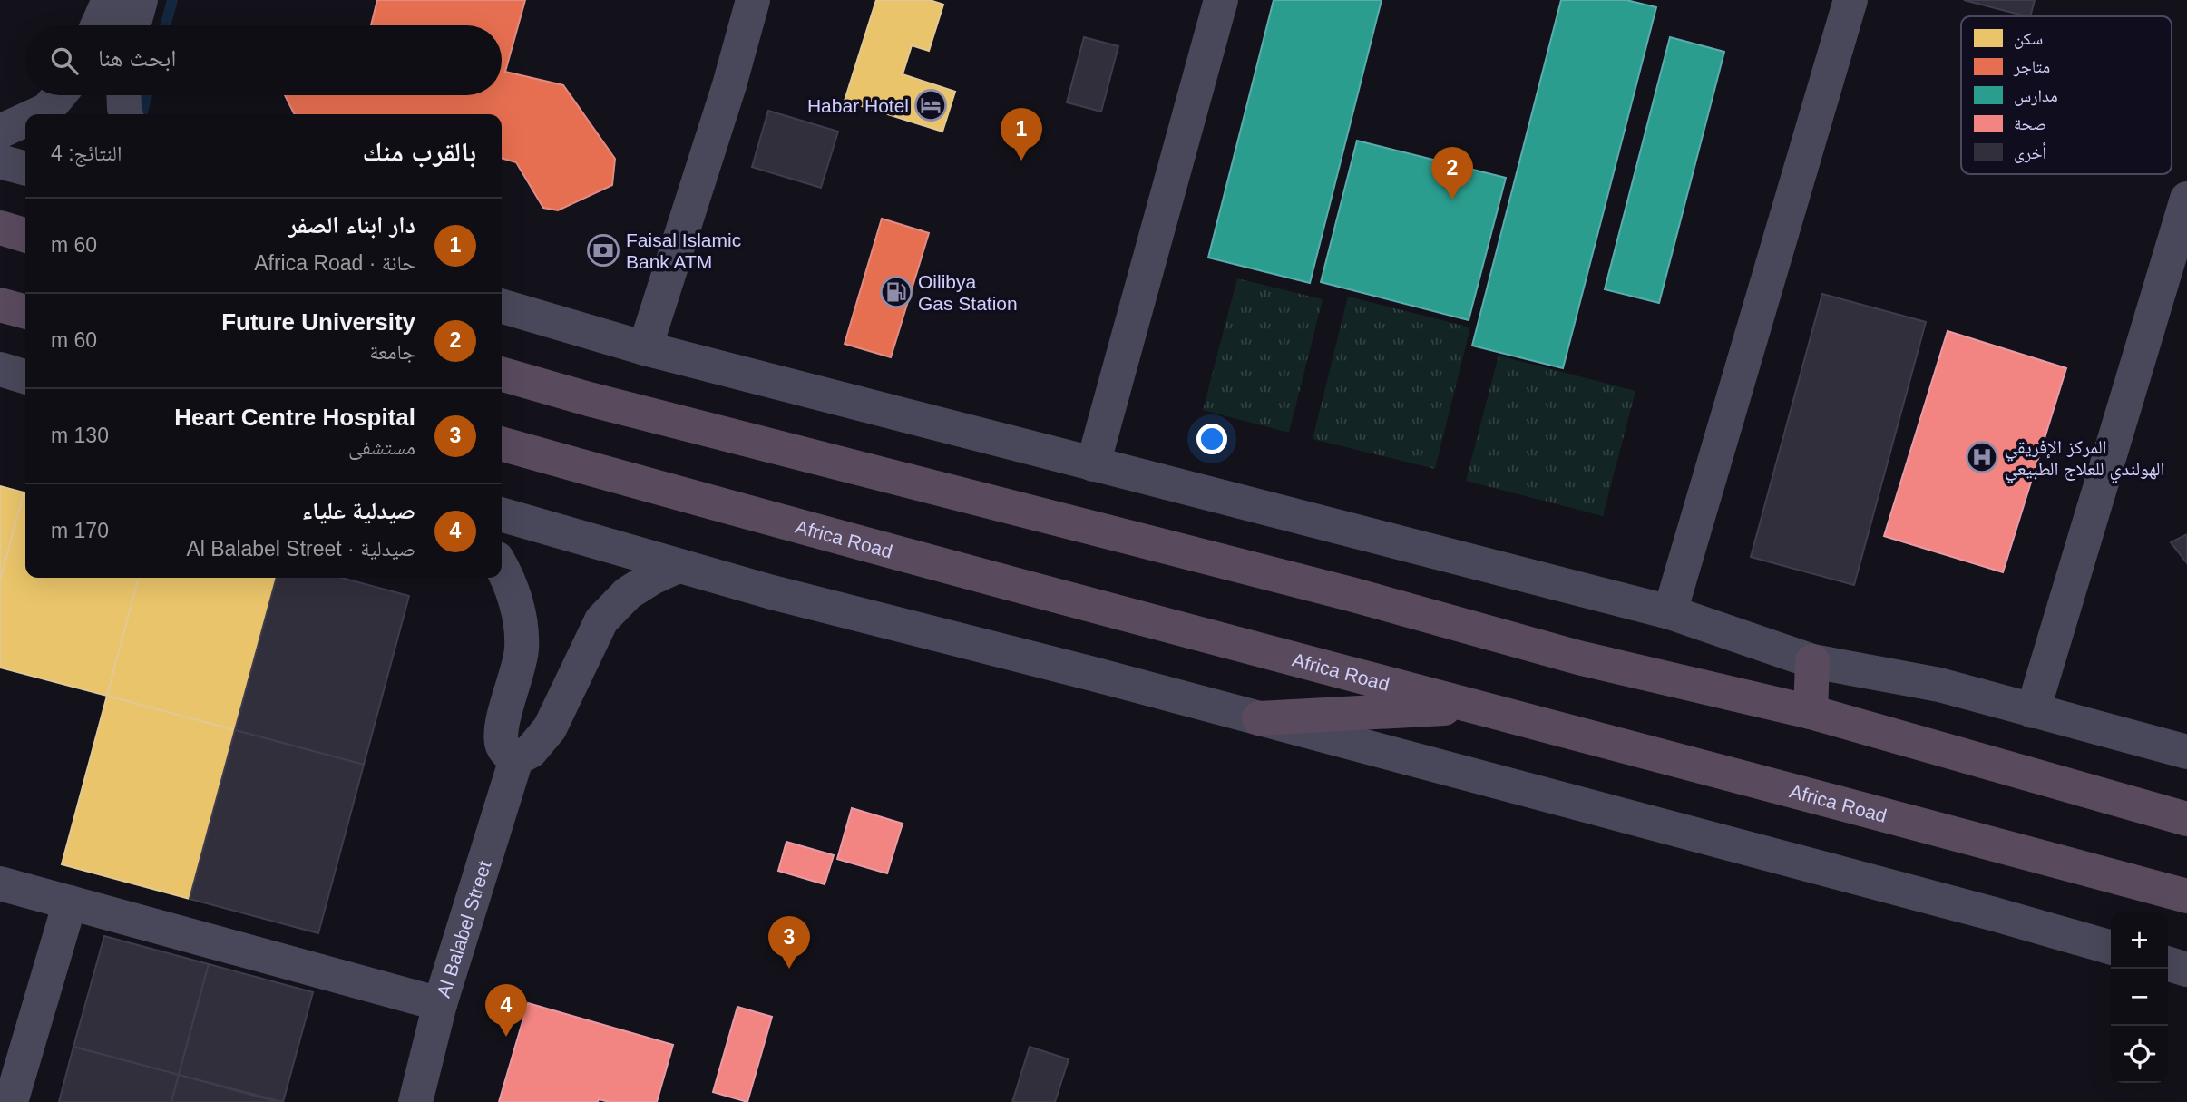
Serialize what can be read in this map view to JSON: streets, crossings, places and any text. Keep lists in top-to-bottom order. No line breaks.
{"streets":{"highway":["Africa Road"],"street":["Al Balabel Street"]},"places":{"hotel":["Habar Hotel"],"bank":["Faisal Islamic Bank ATM"],"fuel station":["Oilibya Gas Station"],"hospital":["المركز الإفريقي الهولندي للعلاج الطبيعي"]},"legend":["سكن","متاجر","مدارس","صحة","أخرى"],"page":{"search":"ابحث هنا","pins":["1","2","3","4"],"heading":["بالقرب منك","النتائج: 4"],"list":[{"mark":"1","name":"دار ابناء الصفر","note":"حانة · Africa Road","value":"60 m"},{"mark":"2","name":"Future University","note":"جامعة","value":"60 m"},{"mark":"3","name":"Heart Centre Hospital","note":"مستشفى","value":"130 m"},{"mark":"4","name":"صيدلية علياء","note":"صيدلية · Al Balabel Street","value":"170 m"}],"map_buttons":["+","−"]}}
